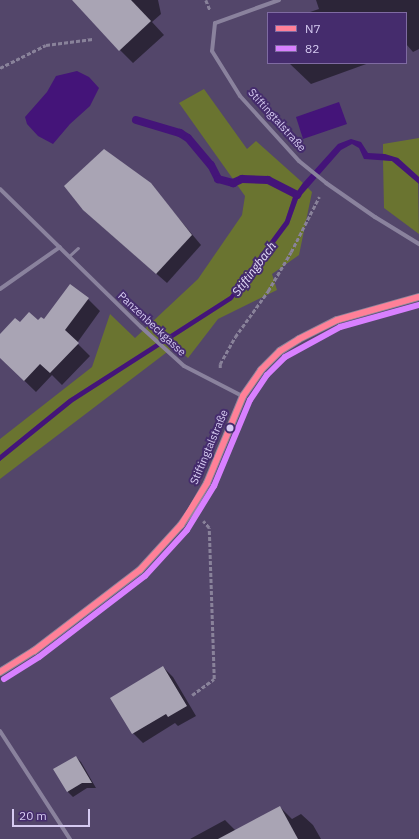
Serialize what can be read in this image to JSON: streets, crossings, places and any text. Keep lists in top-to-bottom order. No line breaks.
{"streets":{"street":["Stiftingtalstraße","Panzenbeckgasse"]},"crossings":[["Stiftingtalstraße","Panzenbeckgasse"]],"water":["Stiftingbach"],"lines":["transit line N7","transit line 82"],"legend":["N7","82"],"scale_bar":"20 m"}
